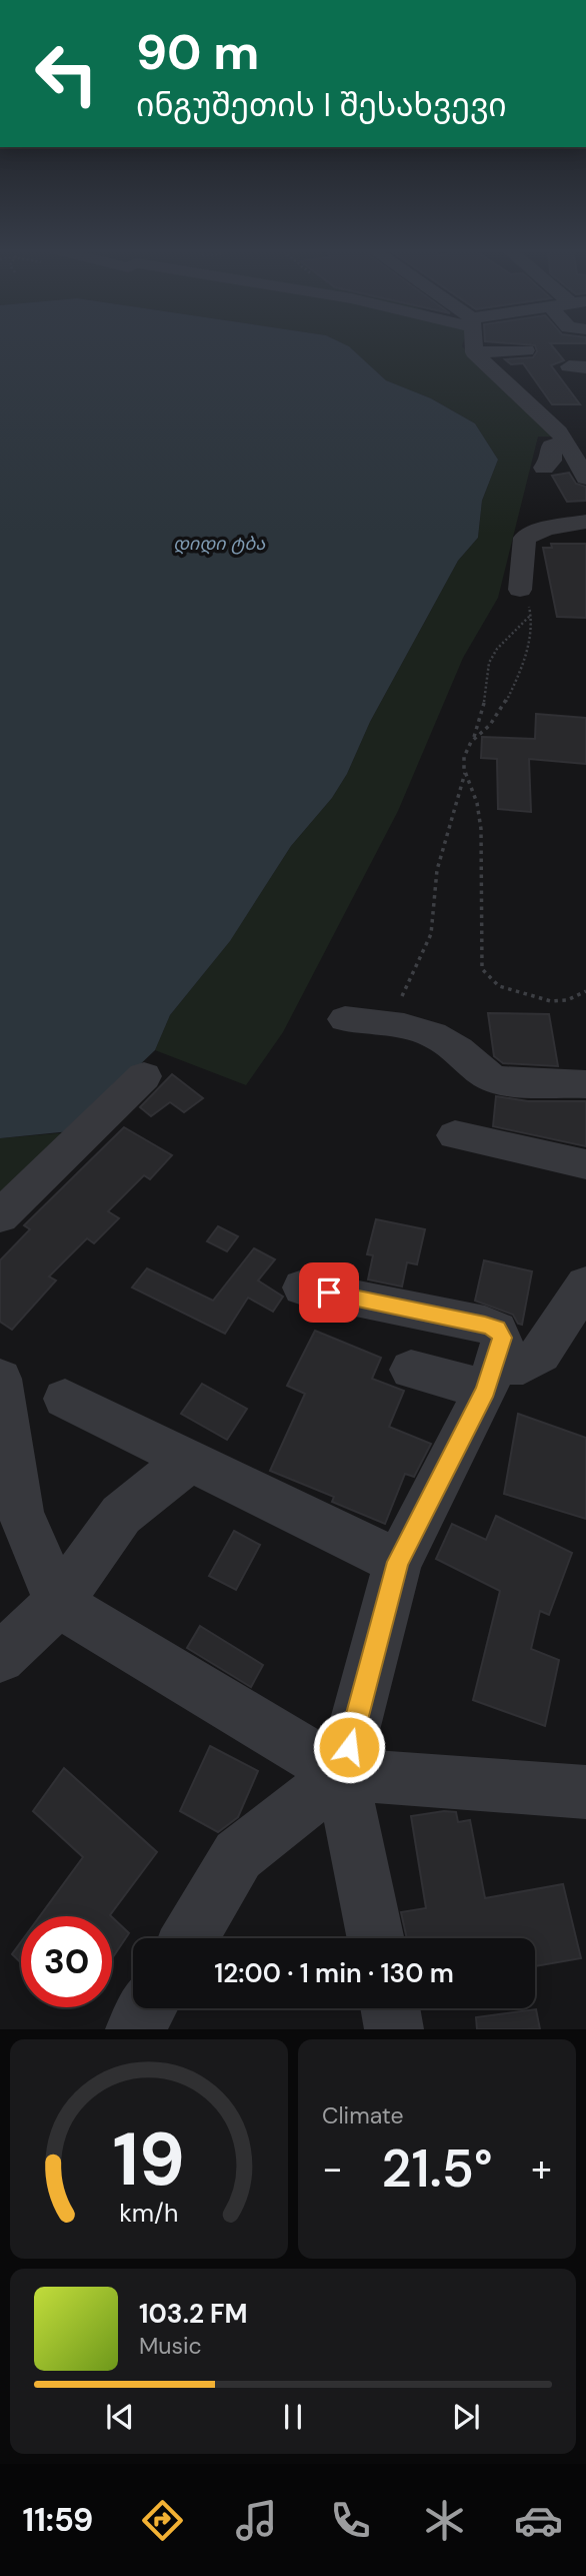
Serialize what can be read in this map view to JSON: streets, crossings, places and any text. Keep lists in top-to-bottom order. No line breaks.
{"water":["დიდი ტბა"],"page":{"turn":["90 m","ინგუშეთის I შესახვევი"],"limit":"30","trip":"12:00 · 1 min · 130 m","tile":"Climate","heat":["−","21.5°","+"],"song":["103.2 FM","Music"],"tabs":"11:59","gauge":["19","km/h"]}}
